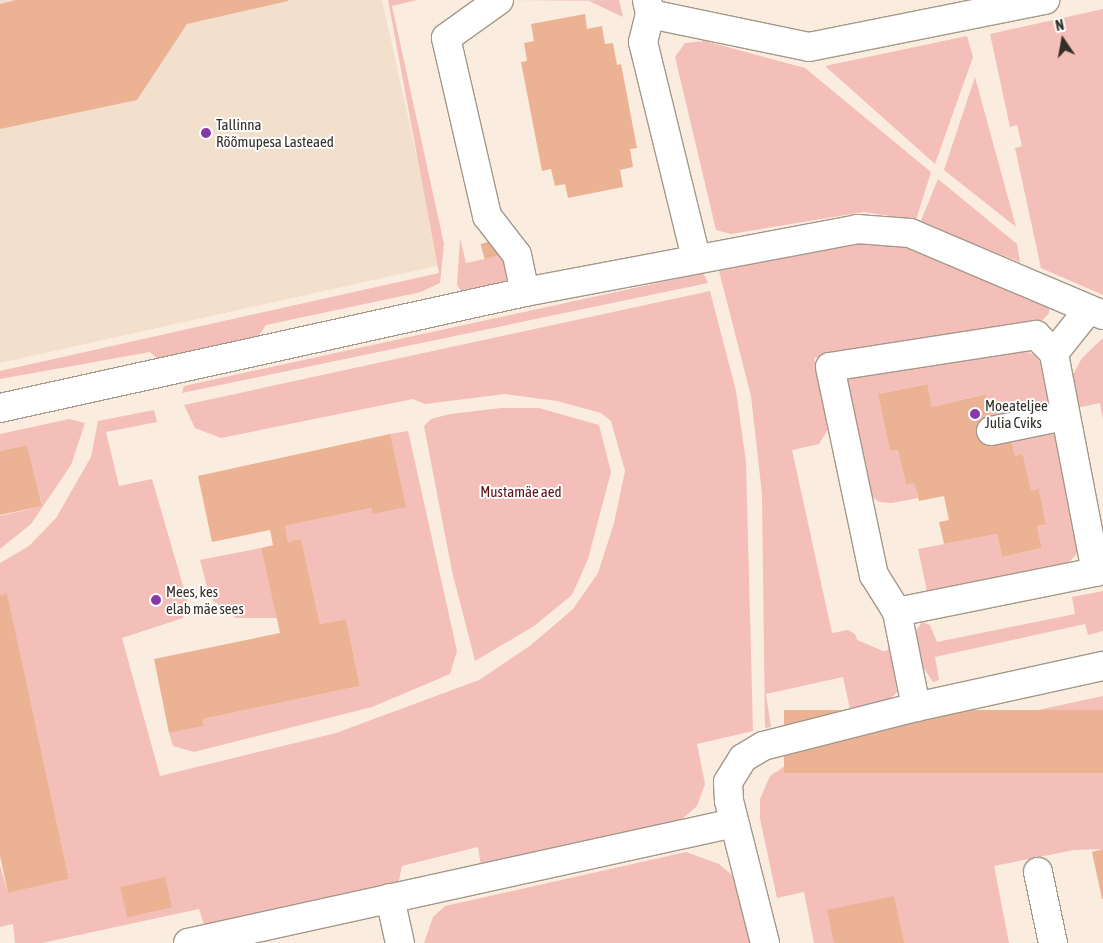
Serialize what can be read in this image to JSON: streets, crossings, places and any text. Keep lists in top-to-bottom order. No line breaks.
{"parks":["Mustamäe aed"],"places":["Tallinna Rõõmupesa Lasteaed","Moeateljee Julia Cviks","Mees, kes elab mäe sees"],"north":"top"}
